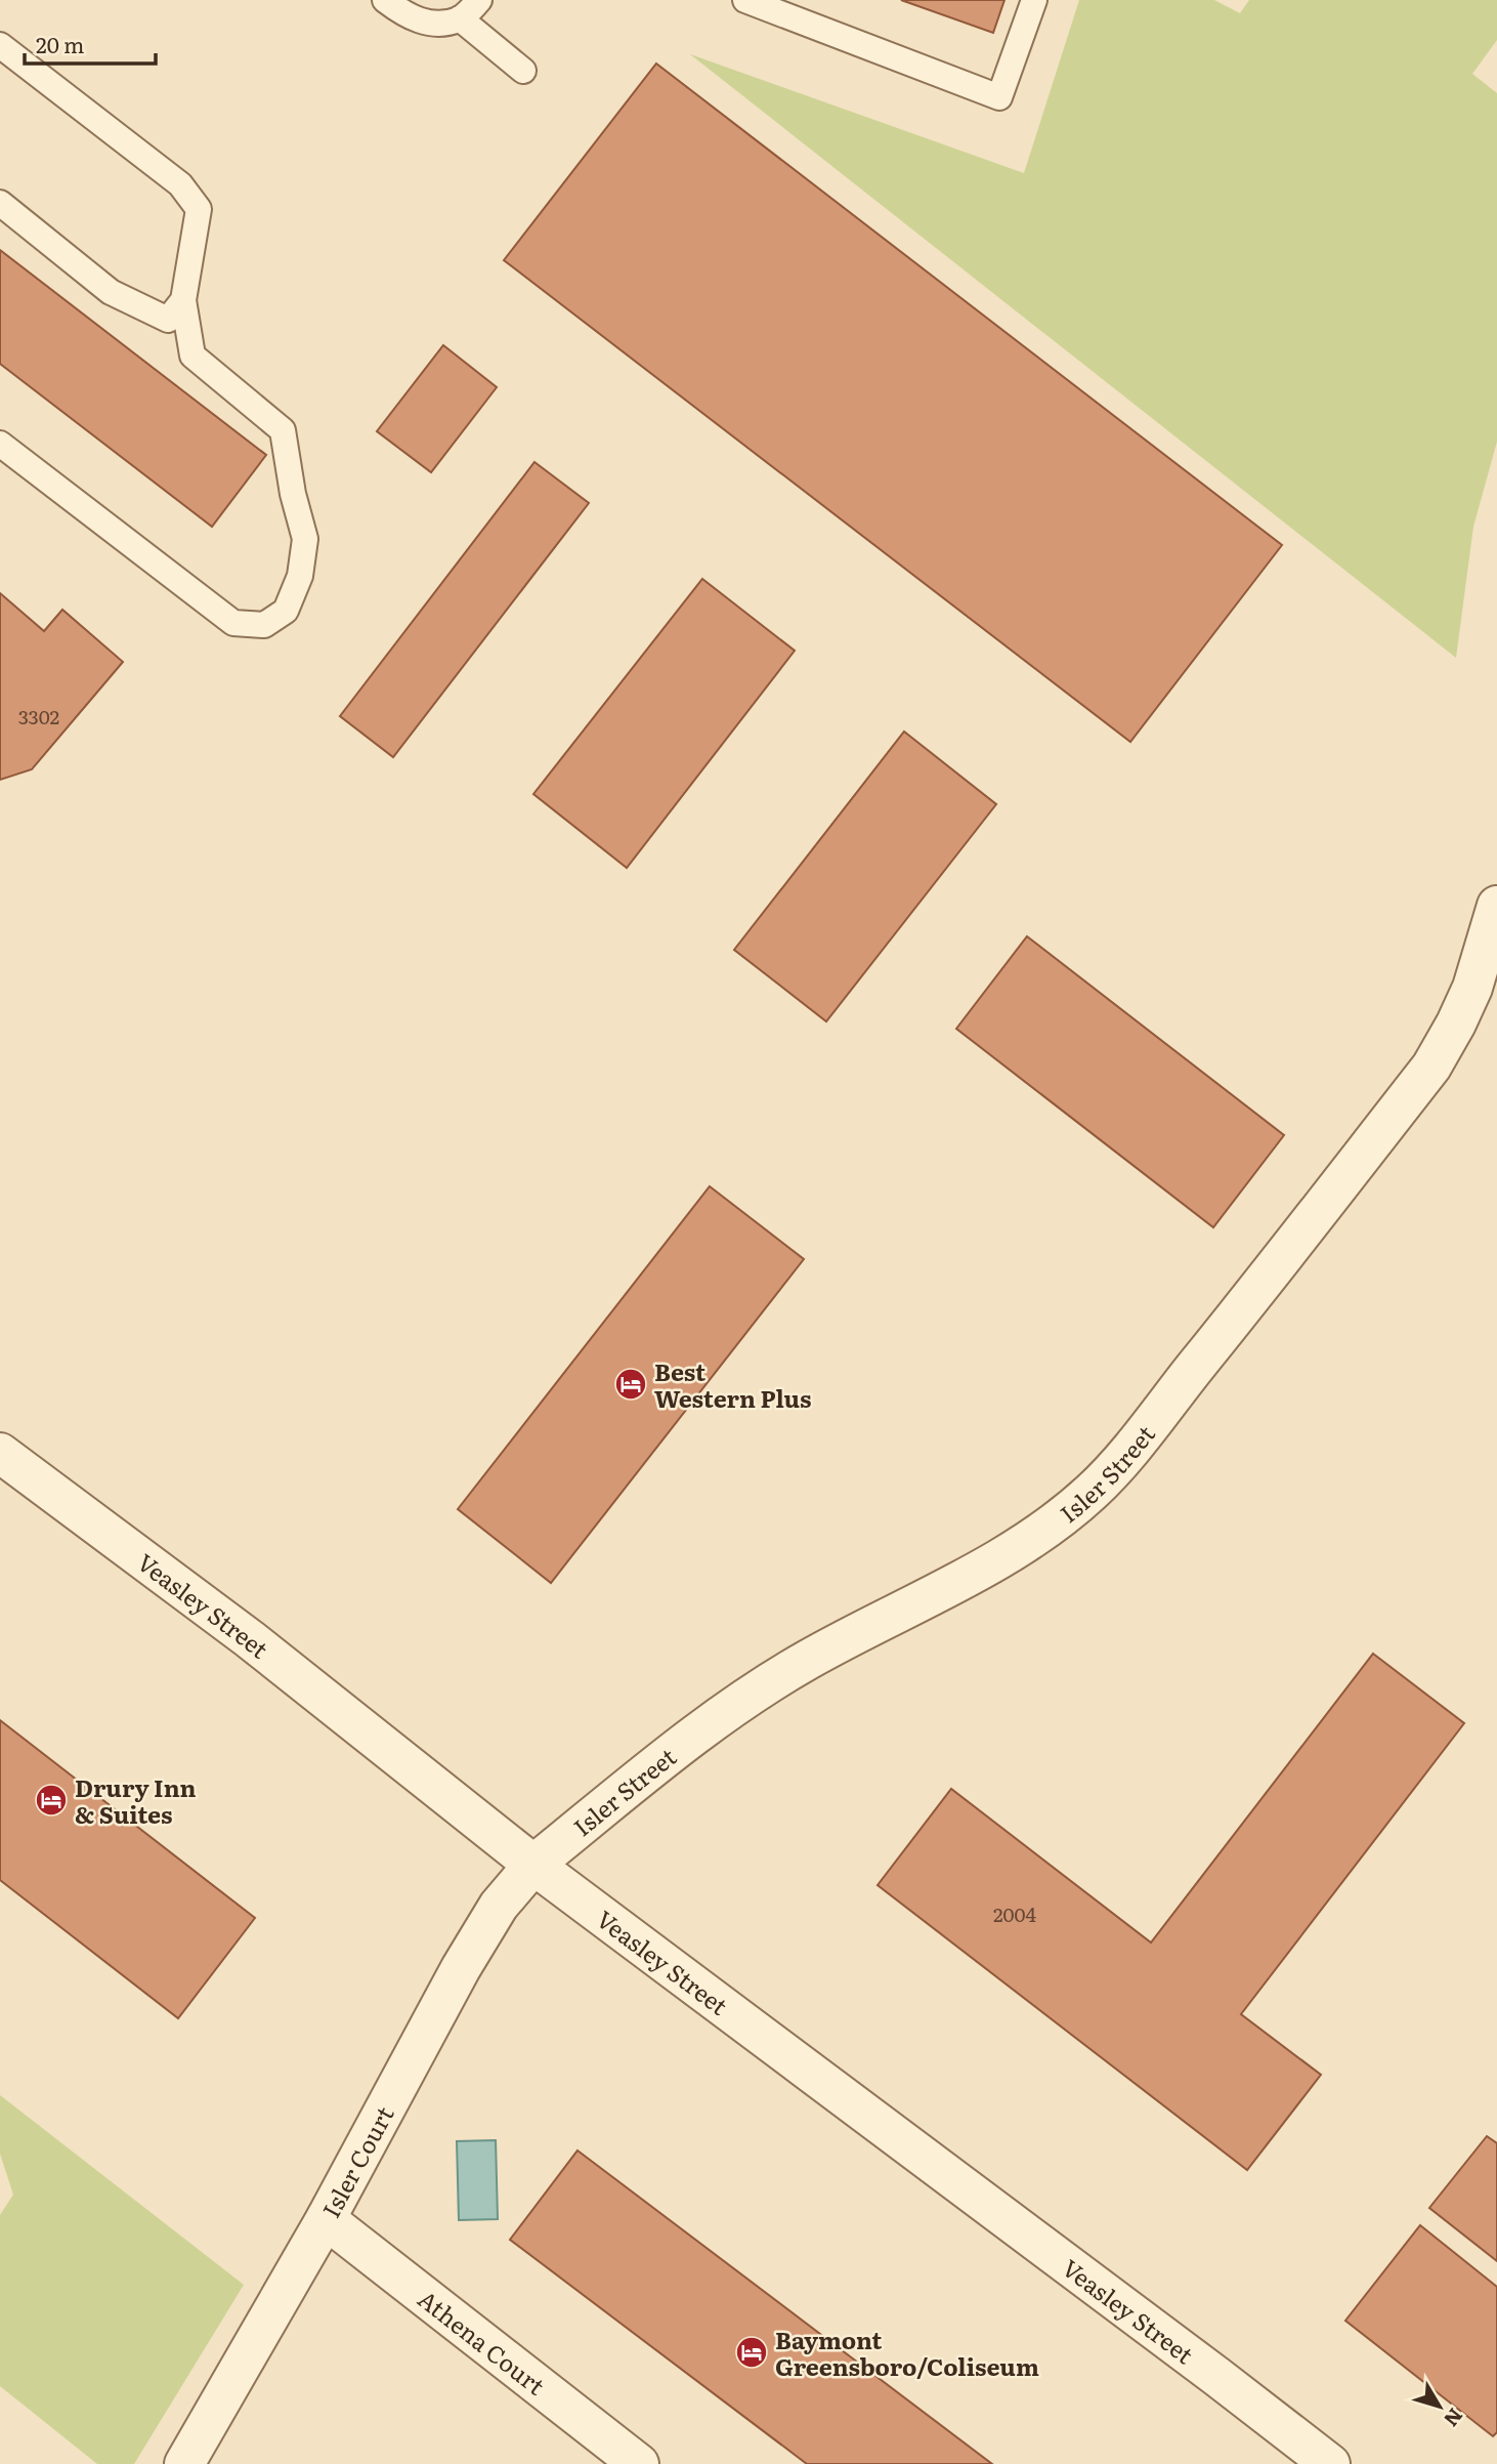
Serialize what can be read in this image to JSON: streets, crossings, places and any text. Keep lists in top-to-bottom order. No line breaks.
{"streets":{"street":["Isler Street","Veasley Street","Isler Court","Athena Court"]},"crossings":[["Isler Street","Veasley Street"],["Isler Street","Isler Court"],["Veasley Street","Isler Court"],["Isler Court","Athena Court"]],"places":{"hotel":["Best Western Plus","Drury Inn & Suites","Baymont Greensboro/Coliseum"]},"house_numbers":["3302","2004"],"scale_bar":"20 m","north":"bottom right"}
